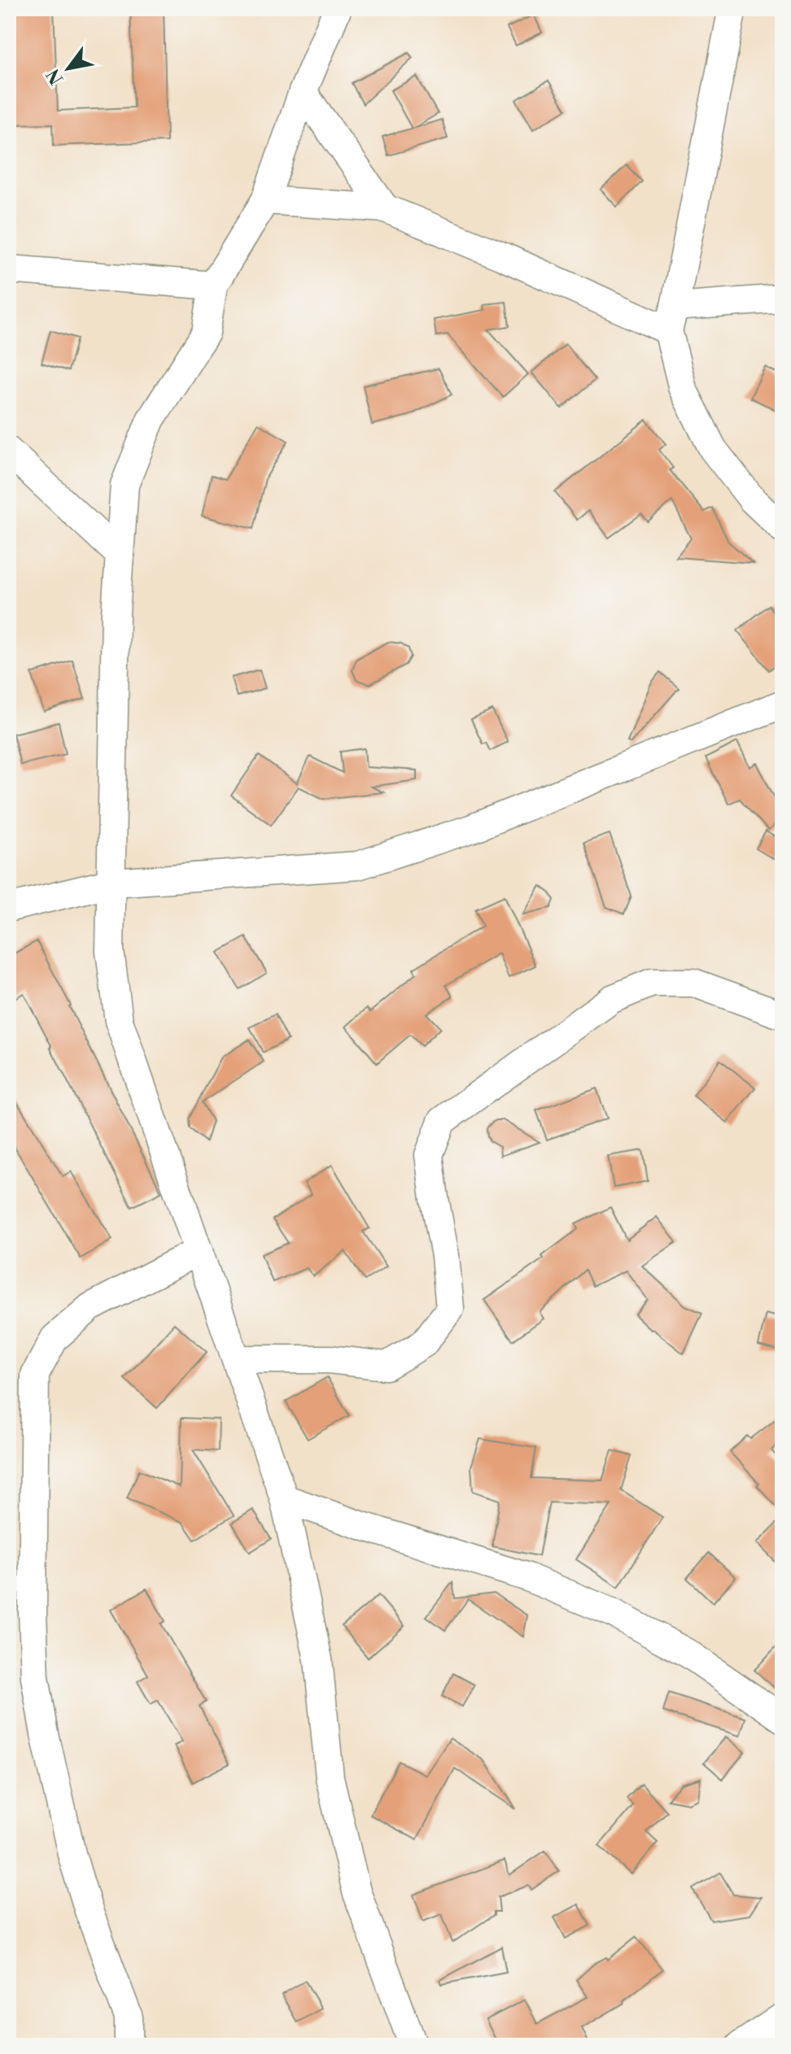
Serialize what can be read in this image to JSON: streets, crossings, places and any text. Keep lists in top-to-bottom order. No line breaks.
{"north":"bottom left"}
